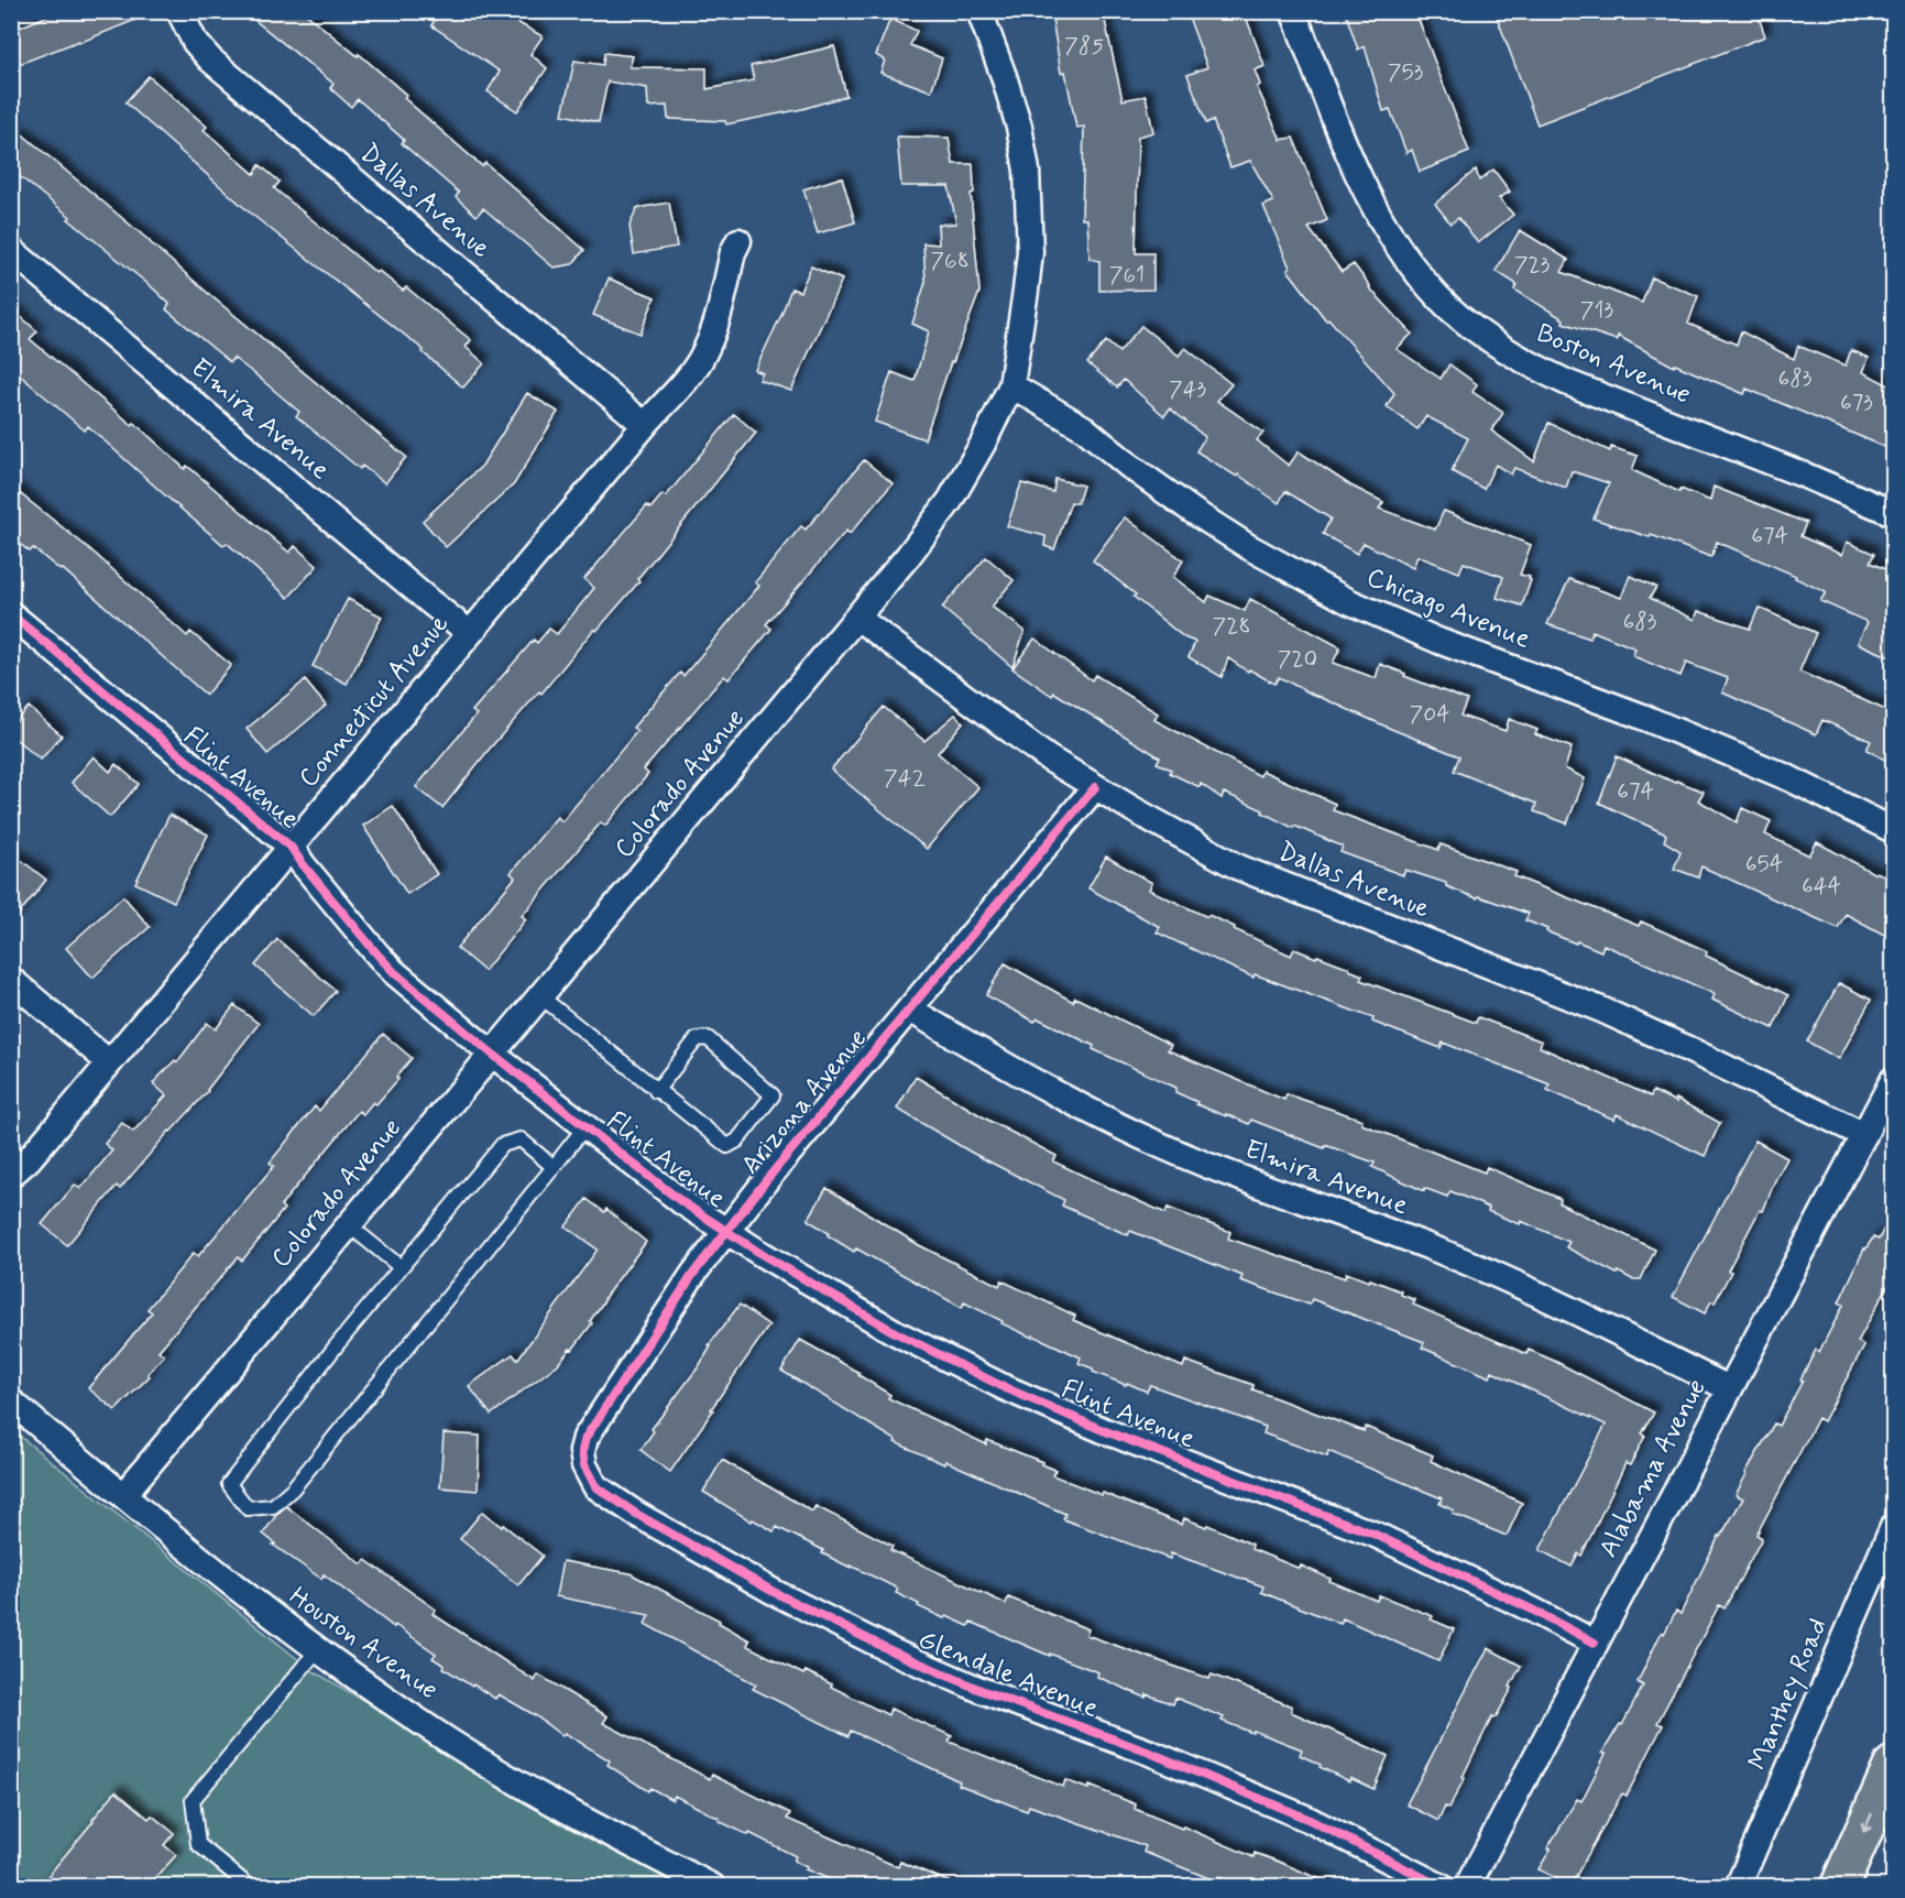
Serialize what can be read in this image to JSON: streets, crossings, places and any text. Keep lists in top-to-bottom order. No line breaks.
{"streets":{"street":["Dallas Avenue","Boston Avenue","Elmira Avenue","Chicago Avenue","Connecticut Avenue","Flint Avenue","Colorado Avenue","Arizona Avenue","Alabama Avenue","Houston Avenue","Glendale Avenue","Manthey Road"]},"crossings":[["Dallas Avenue","Connecticut Avenue"],["Dallas Avenue","Colorado Avenue"],["Dallas Avenue","Arizona Avenue"],["Dallas Avenue","Alabama Avenue"],["Elmira Avenue","Connecticut Avenue"],["Elmira Avenue","Arizona Avenue"],["Elmira Avenue","Alabama Avenue"],["Chicago Avenue","Colorado Avenue"],["Connecticut Avenue","Flint Avenue"],["Flint Avenue","Colorado Avenue"],["Flint Avenue","Arizona Avenue"],["Flint Avenue","Alabama Avenue"],["Colorado Avenue","Houston Avenue"],["Arizona Avenue","Glendale Avenue"]],"house_numbers":["785","753","768","723","761","713","683","743","673","674","683","728","720","704","742","674","654","644"]}
